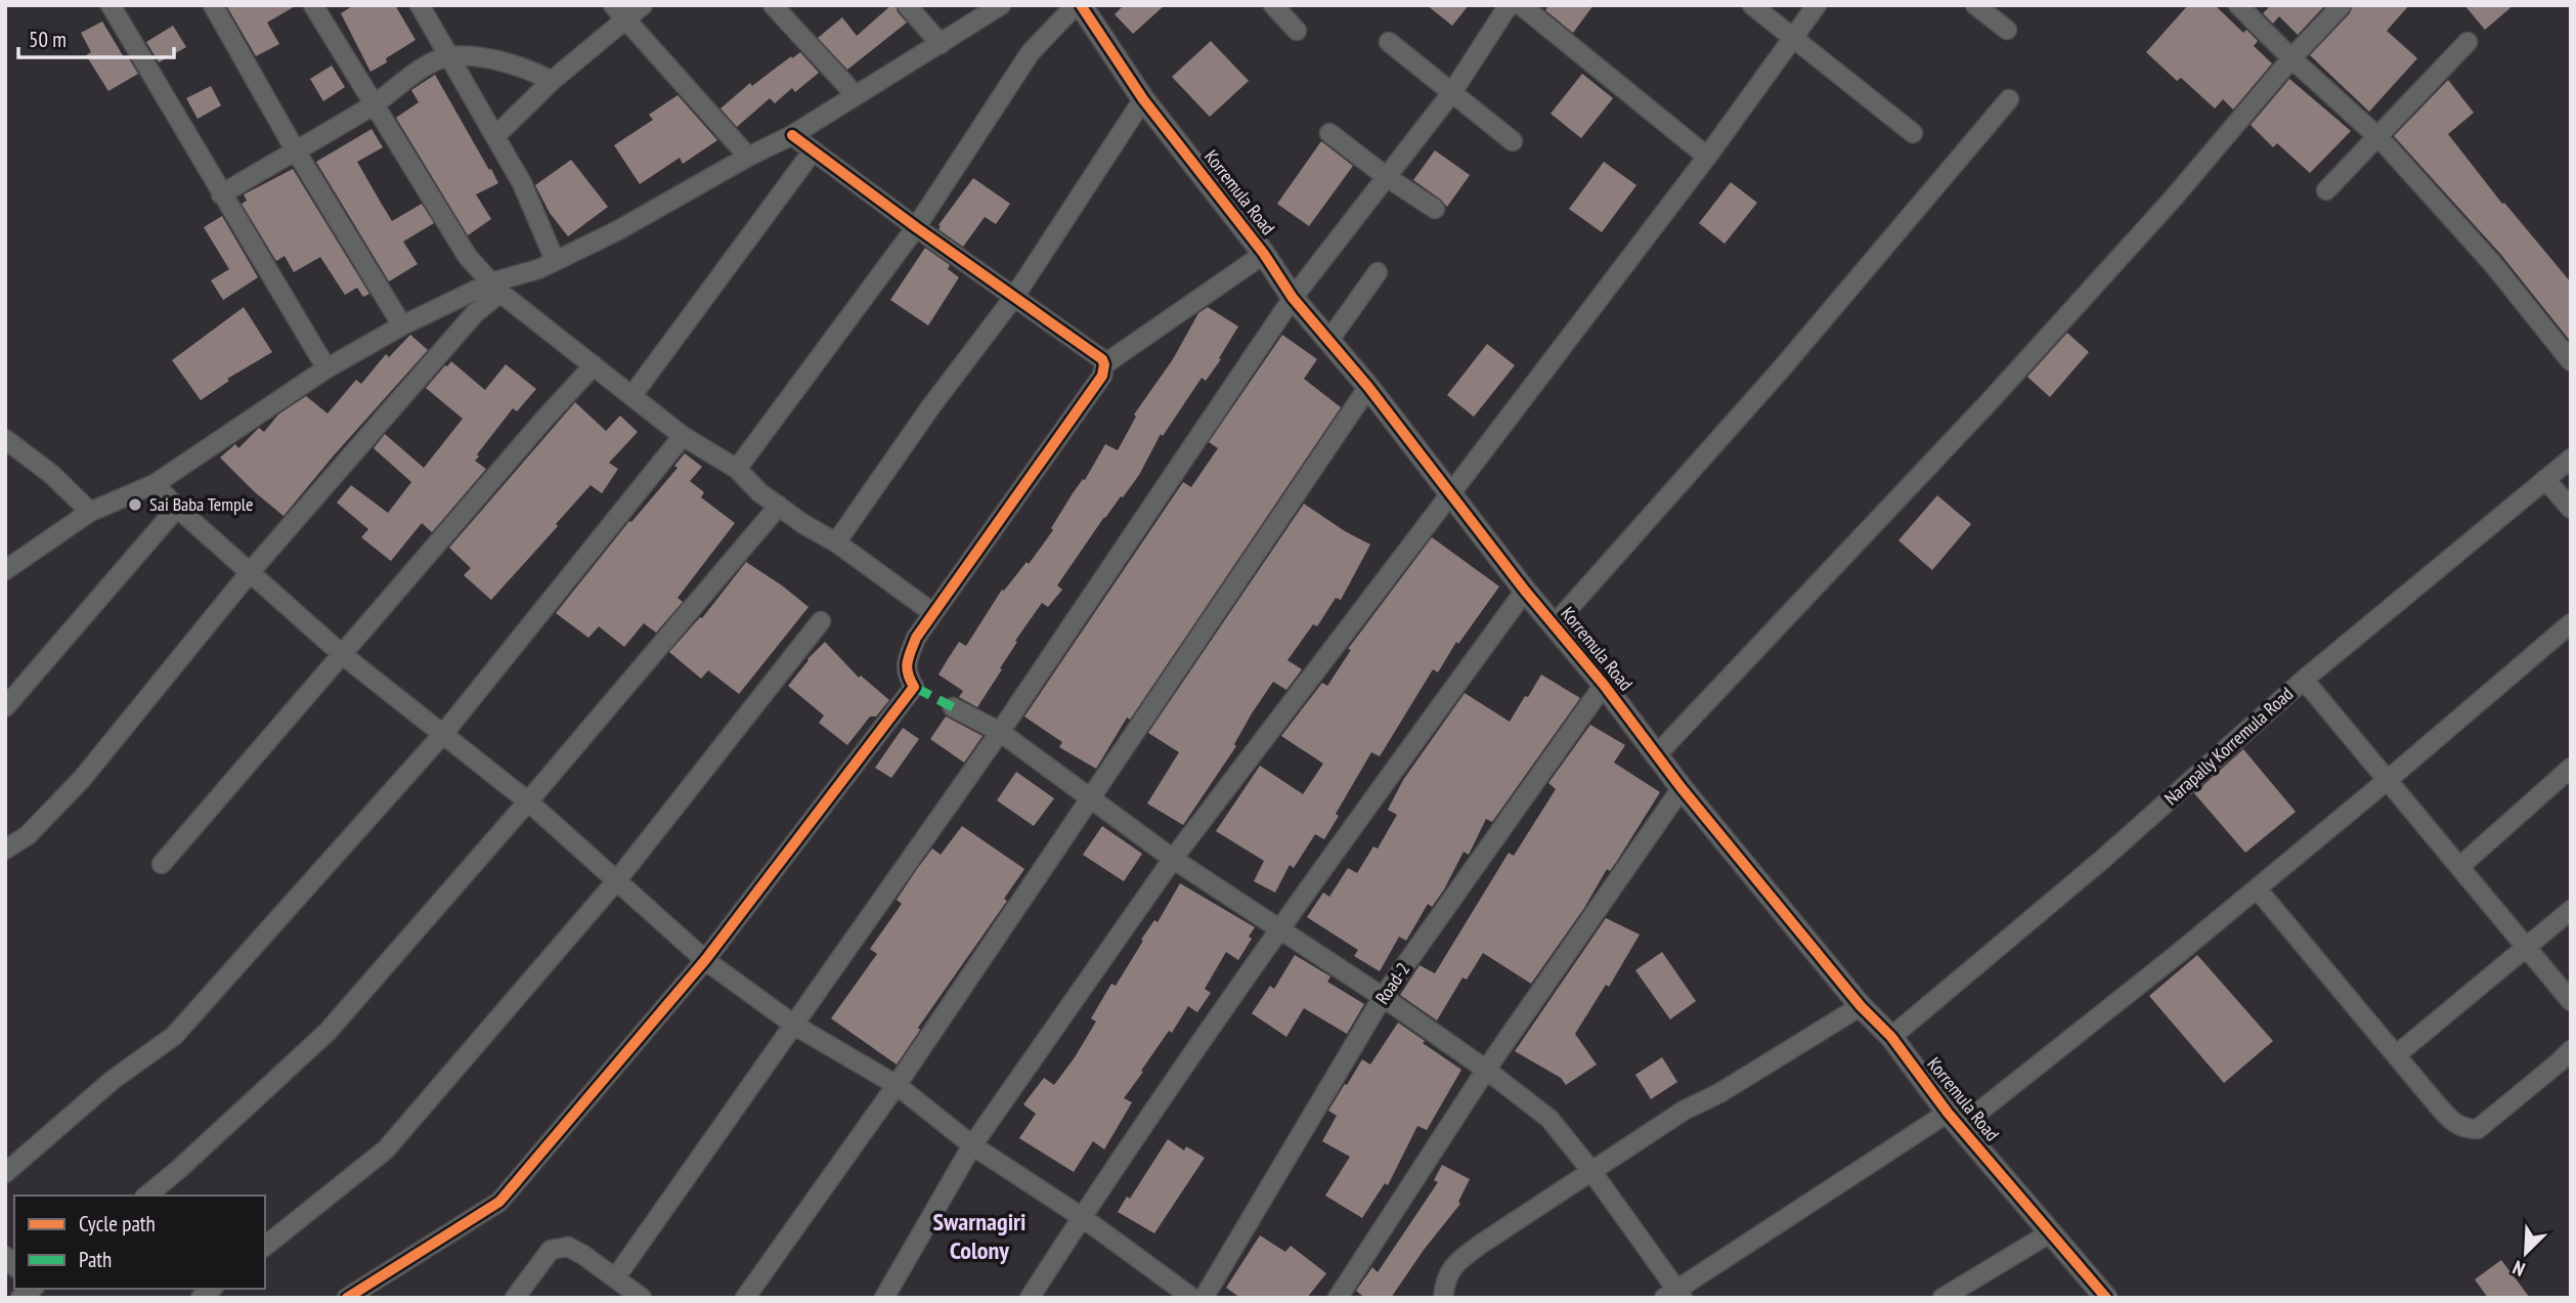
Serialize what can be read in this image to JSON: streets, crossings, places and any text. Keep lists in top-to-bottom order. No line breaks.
{"streets":{"street":["Korremula Road","Narapally Korremula Road","Road-2"]},"crossings":[["Korremula Road","Narapally Korremula Road"],["Korremula Road","Road-2"]],"districts":["Swarnagiri Colony"],"places":["Sai Baba Temple"],"legend":["Cycle path","Path"],"scale_bar":"50 m","north":"bottom left"}
